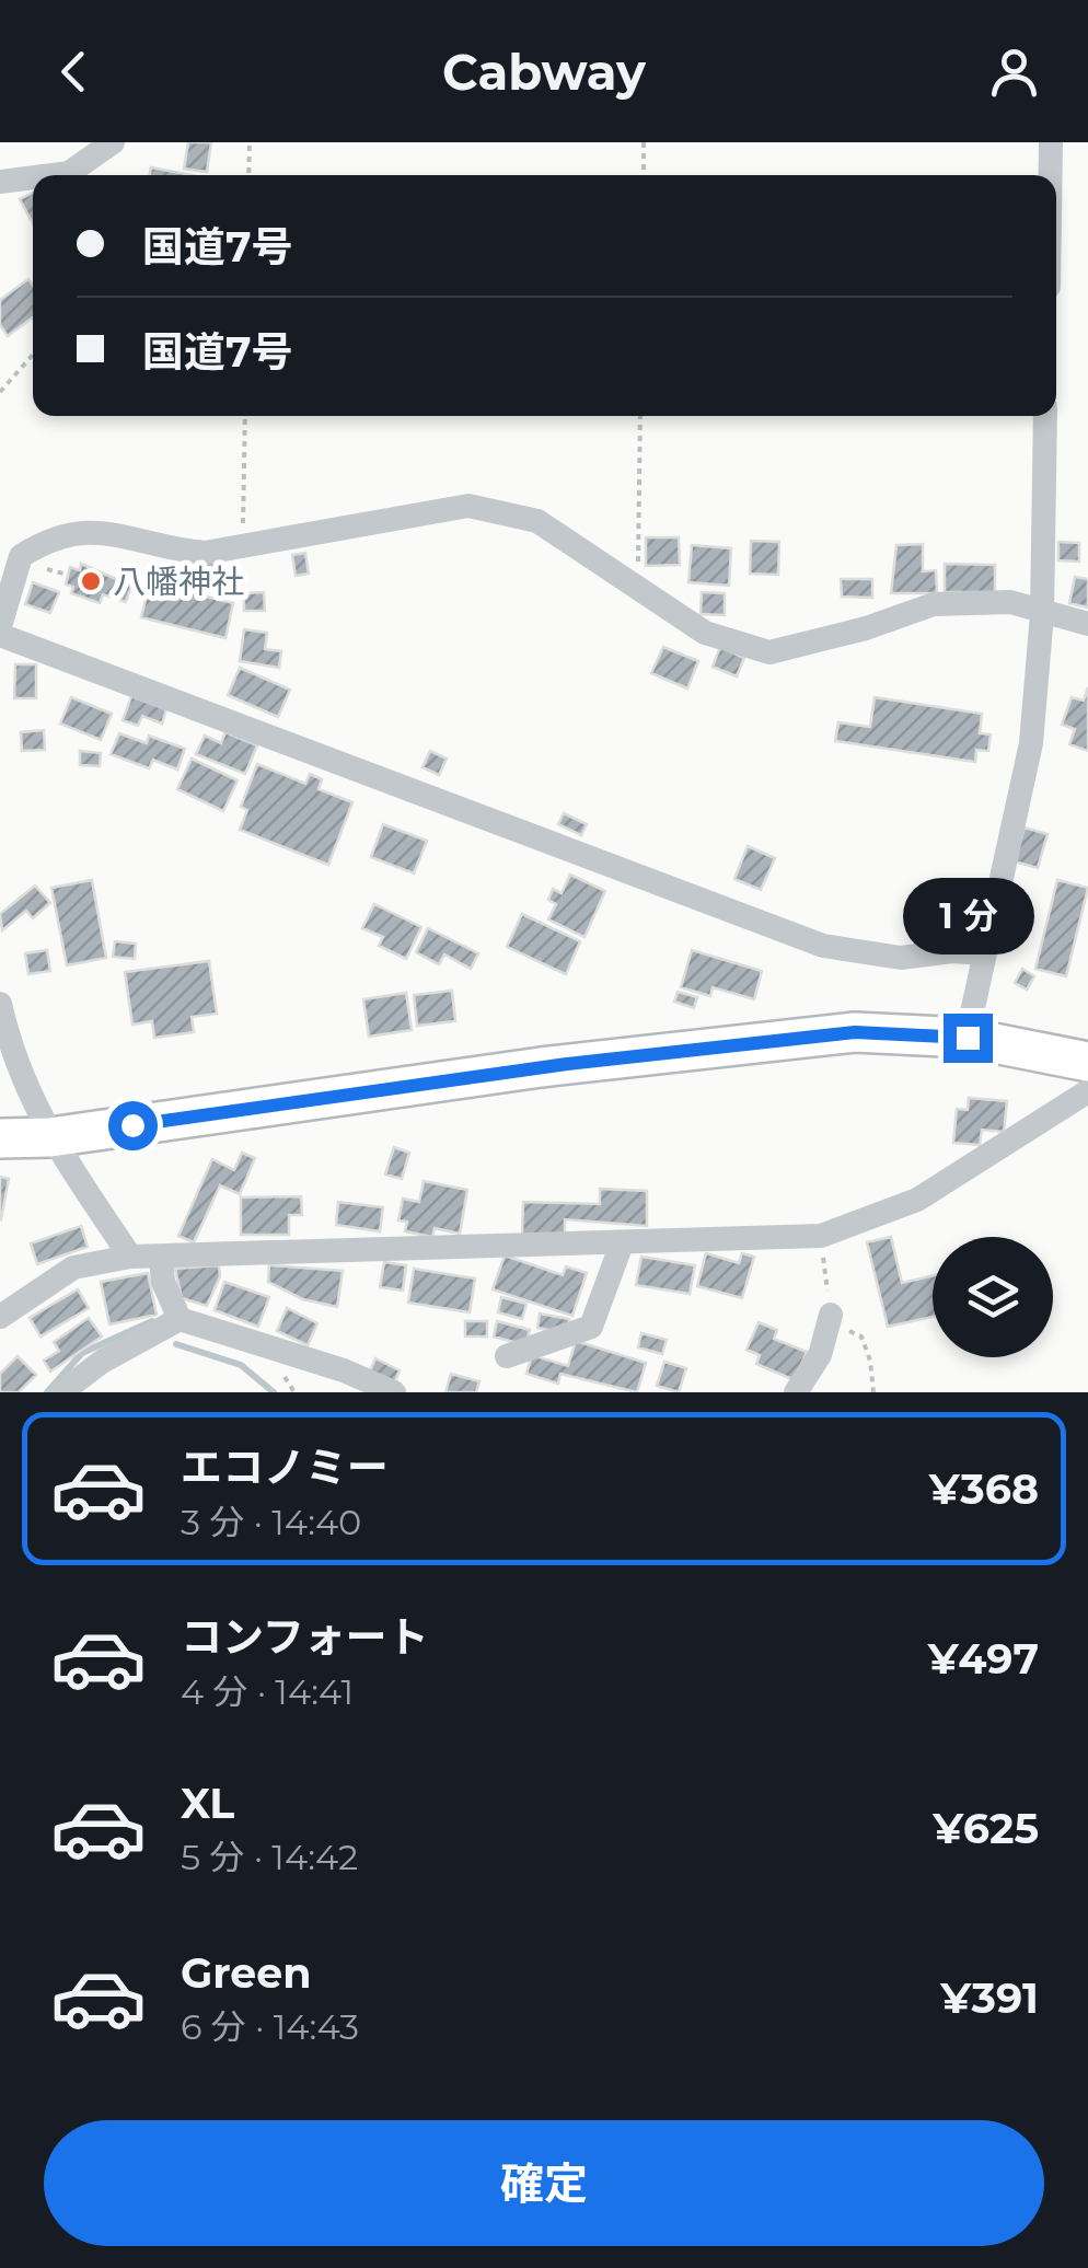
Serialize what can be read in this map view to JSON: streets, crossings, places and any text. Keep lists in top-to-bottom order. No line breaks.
{"places":["八幡神社"],"page":{"header":"Cabway","banner":["国道7号","国道7号"],"bubble":"1 分","list":[{"name":"エコノミー","note":"3 分 · 14:40","value":"¥368"},{"name":"コンフォート","note":"4 分 · 14:41","value":"¥497"},{"name":"XL","note":"5 分 · 14:42","value":"¥625"},{"name":"Green","note":"6 分 · 14:43","value":"¥391"}],"buttons":"確定"}}
